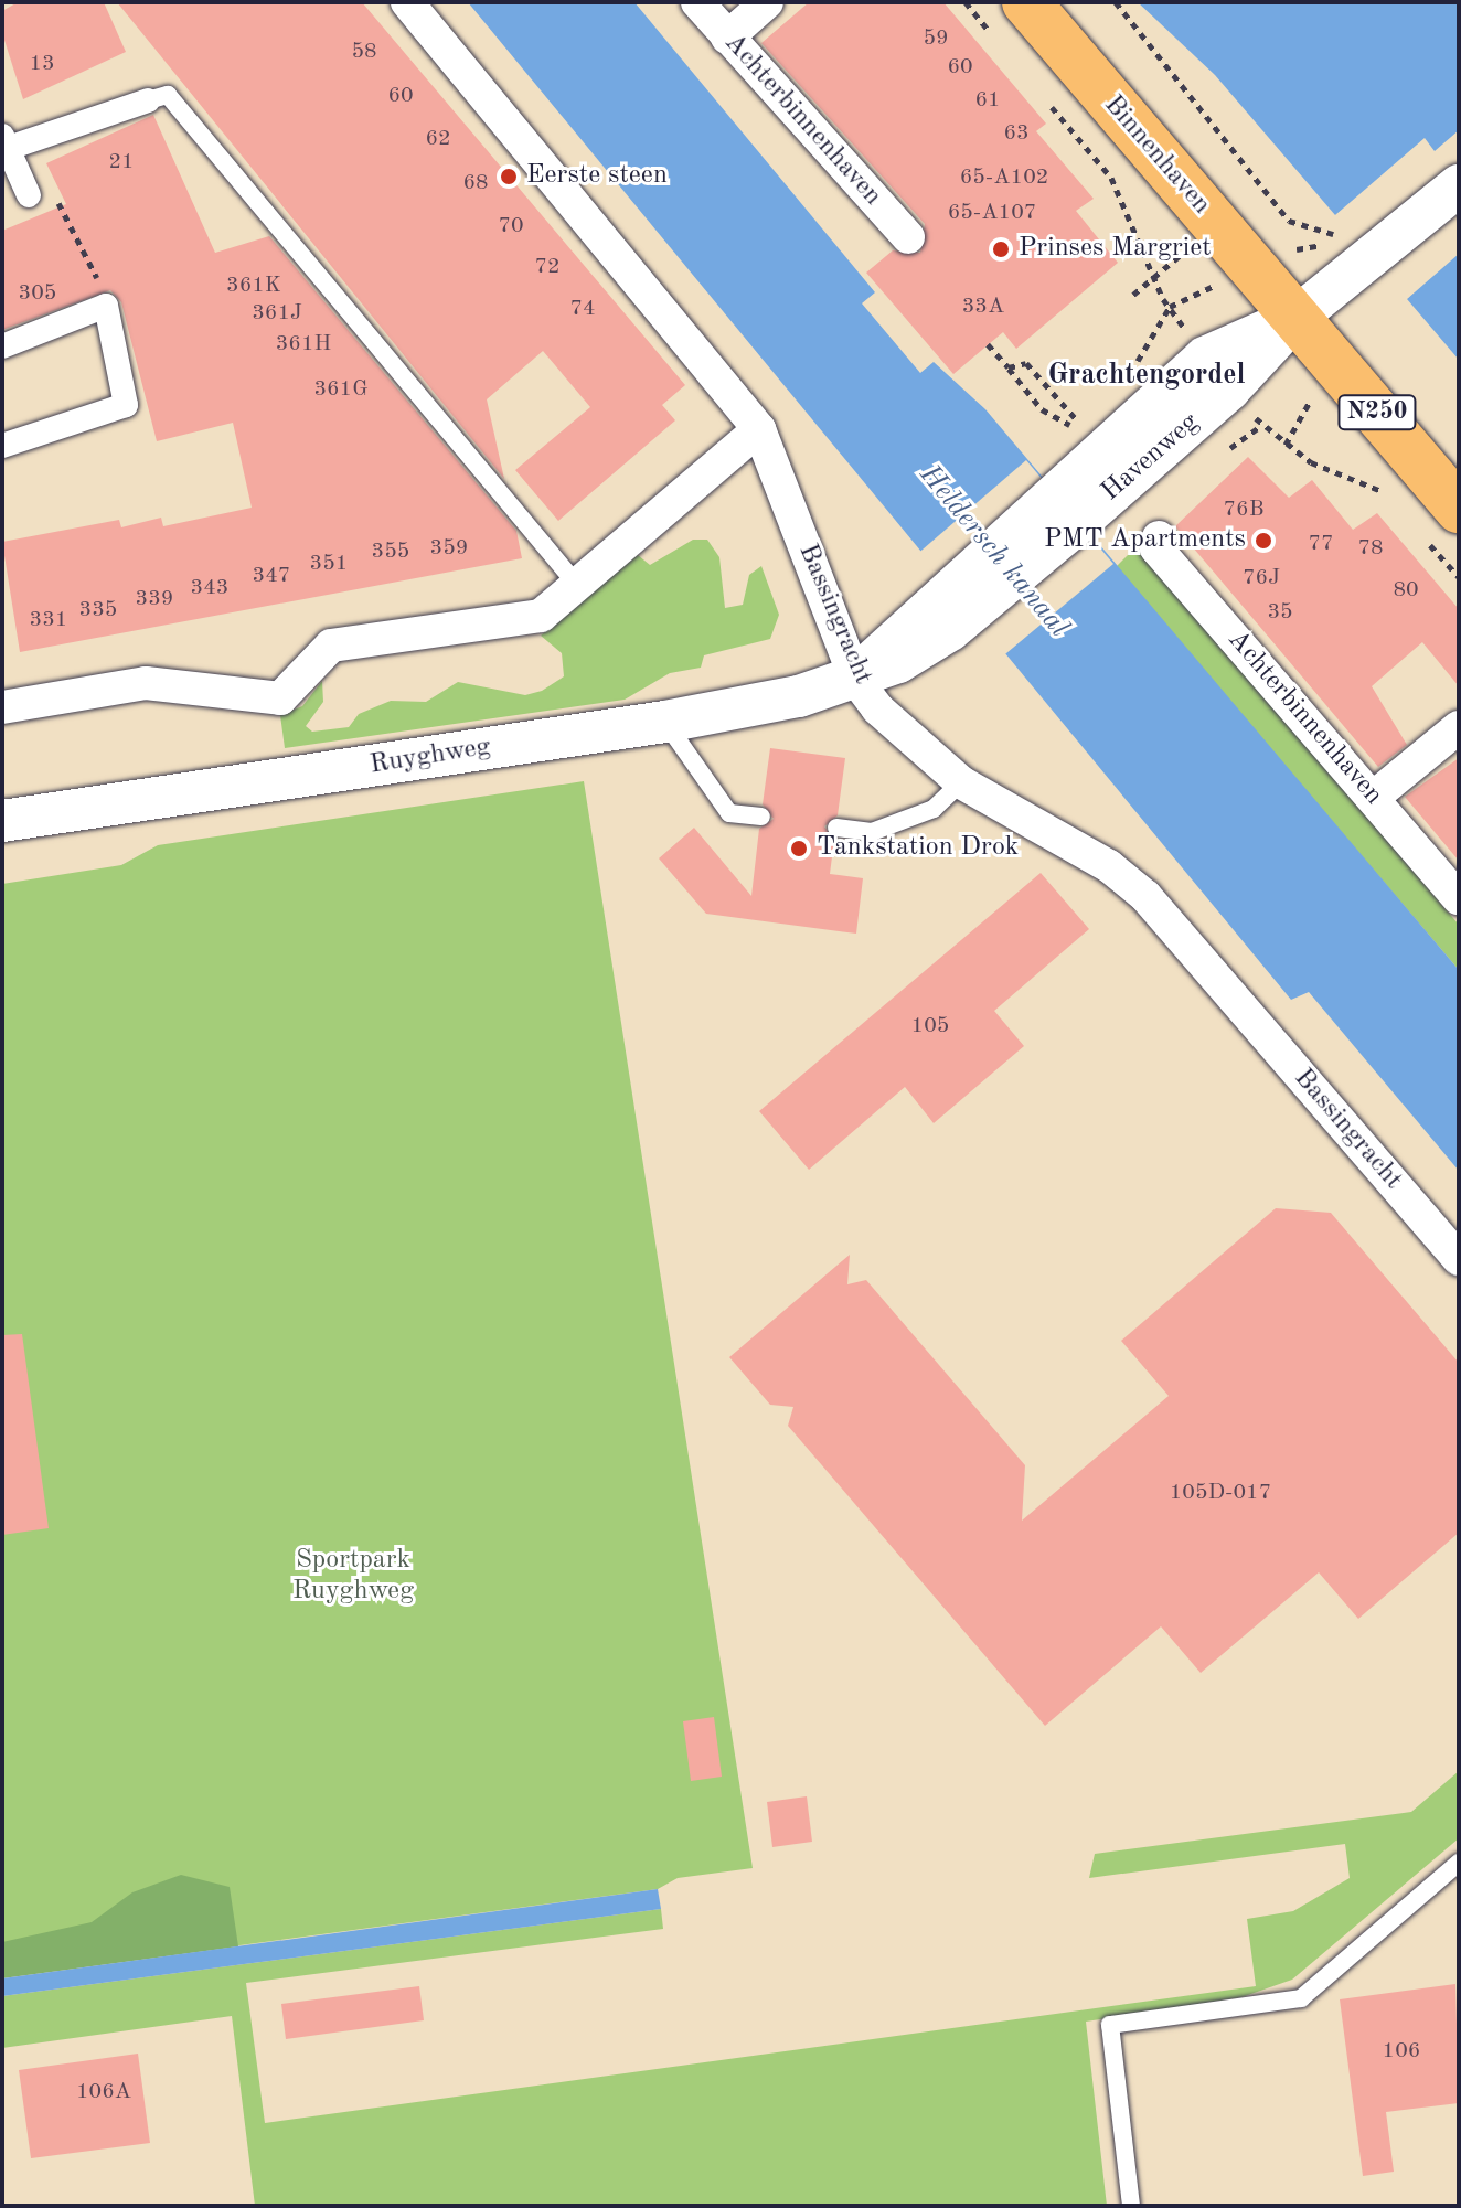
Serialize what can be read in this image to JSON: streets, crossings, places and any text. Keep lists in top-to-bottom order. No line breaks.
{"streets":{"main road":["Binnenhaven","N250"],"street":["Achterbinnenhaven","Havenweg","Bassingracht","Ruyghweg"]},"crossings":[["Binnenhaven","Havenweg"],["Havenweg","Ruyghweg"],["Bassingracht","Ruyghweg"]],"districts":["Grachtengordel"],"water":["Heldersch kanaal"],"parks":["Sportpark Ruyghweg"],"places":["Eerste steen","Prinses Margriet","PMT Apartments","Tankstation Drok"],"house_numbers":["59","58","13","60","60","61","63","62","21","65-A102","68","65-A107","70","72","361K","305","33A","74","361J","361H","361G","76B","77","359","78","355","351","347","76J","343","80","339","335","35","331","105","105D-017","106","106A"]}
